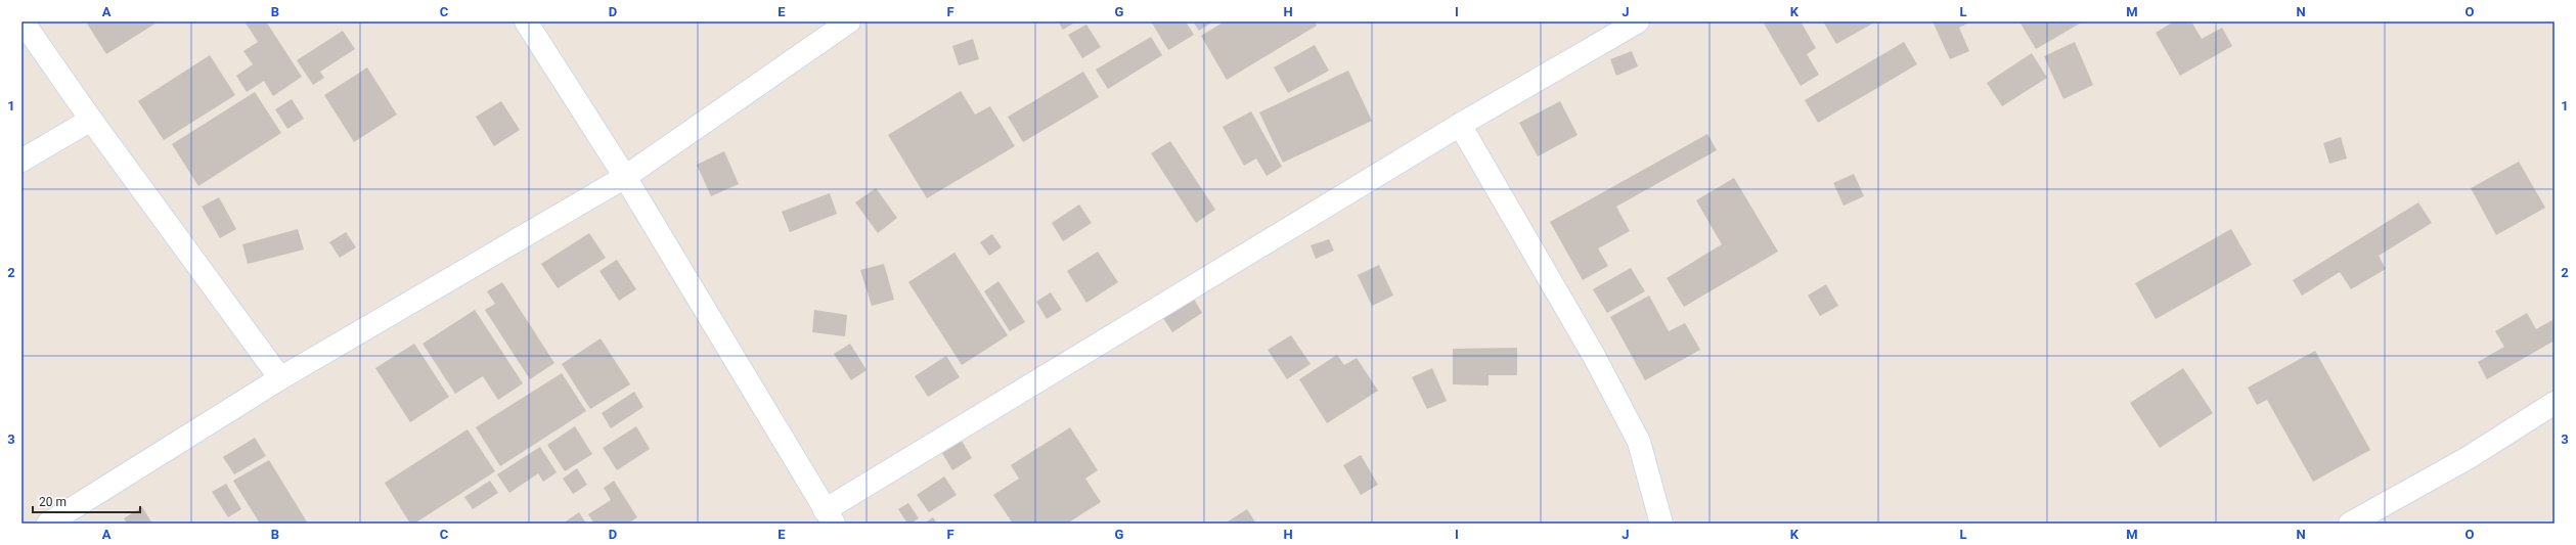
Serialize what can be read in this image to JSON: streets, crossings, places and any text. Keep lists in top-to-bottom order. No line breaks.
{"scale_bar":"20 m","grid":{"columns":["A","B","C","D","E","F","G","H","I","J","K","L","M","N","O"],"rows":["1","2","3"]}}
